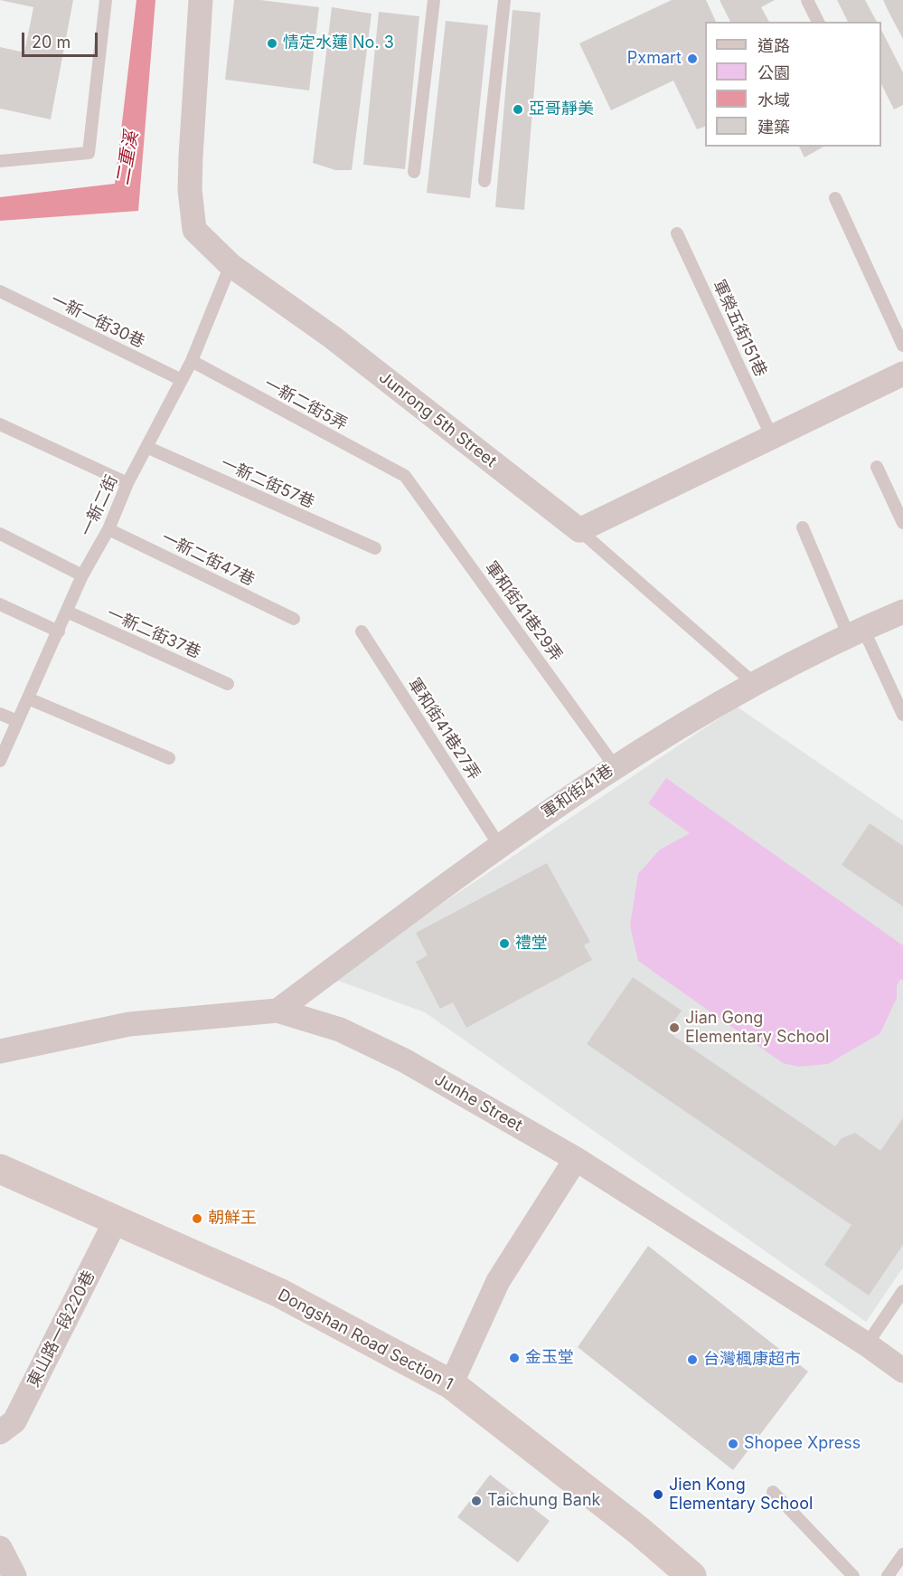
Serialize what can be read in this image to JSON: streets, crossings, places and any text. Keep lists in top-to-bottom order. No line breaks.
{"streets":{"main road":["Dongshan Road Section 1"],"street":["Junrong 5th Street","軍和街41巷","Junhe Street","東山路一段220巷"],"lane":["一新一街30巷","軍榮五街151巷","一新二街5弄","一新二街57巷","一新二街","一新二街47巷","軍和街41巷29弄","一新二街37巷","軍和街41巷27弄"]},"crossings":[["一新一街30巷","一新二街"],["一新二街5弄","一新二街"],["一新二街5弄","軍和街41巷29弄"],["Junrong 5th Street","一新二街"],["一新二街57巷","一新二街"],["一新二街","一新二街47巷"],["一新二街","一新二街37巷"],["軍和街41巷29弄","軍和街41巷"],["軍和街41巷27弄","軍和街41巷"],["軍和街41巷","Junhe Street"],["東山路一段220巷","Dongshan Road Section 1"]],"water":["二重溪"],"places":["情定水蓮 No. 3","Pxmart","亞哥靜美","禮堂","Jian Gong Elementary School","朝鮮王","金玉堂","台灣楓康超市","Shopee Xpress","Jien Kong Elementary School","Taichung Bank"],"legend":["道路","公園","水域","建築"],"scale_bar":"20 m"}
